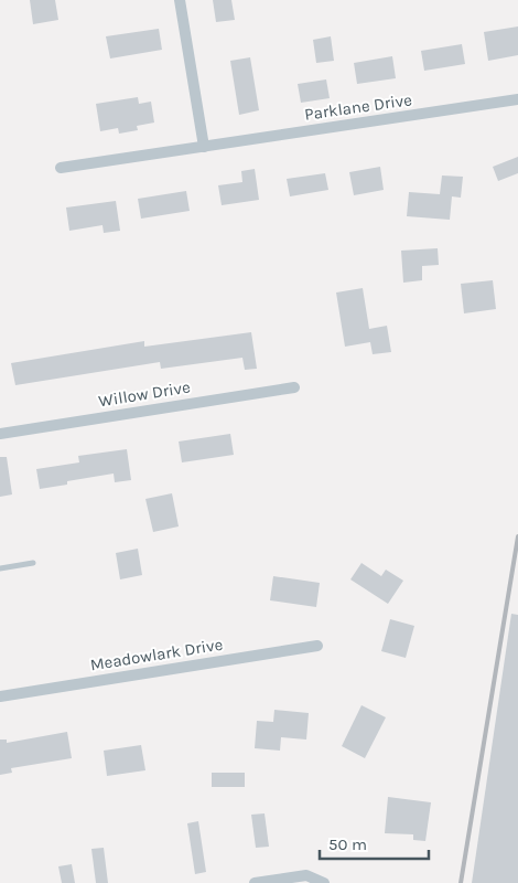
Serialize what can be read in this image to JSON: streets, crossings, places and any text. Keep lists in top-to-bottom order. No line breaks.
{"streets":{"street":["Parklane Drive","Willow Drive","Meadowlark Drive"]},"scale_bar":"50 m"}
